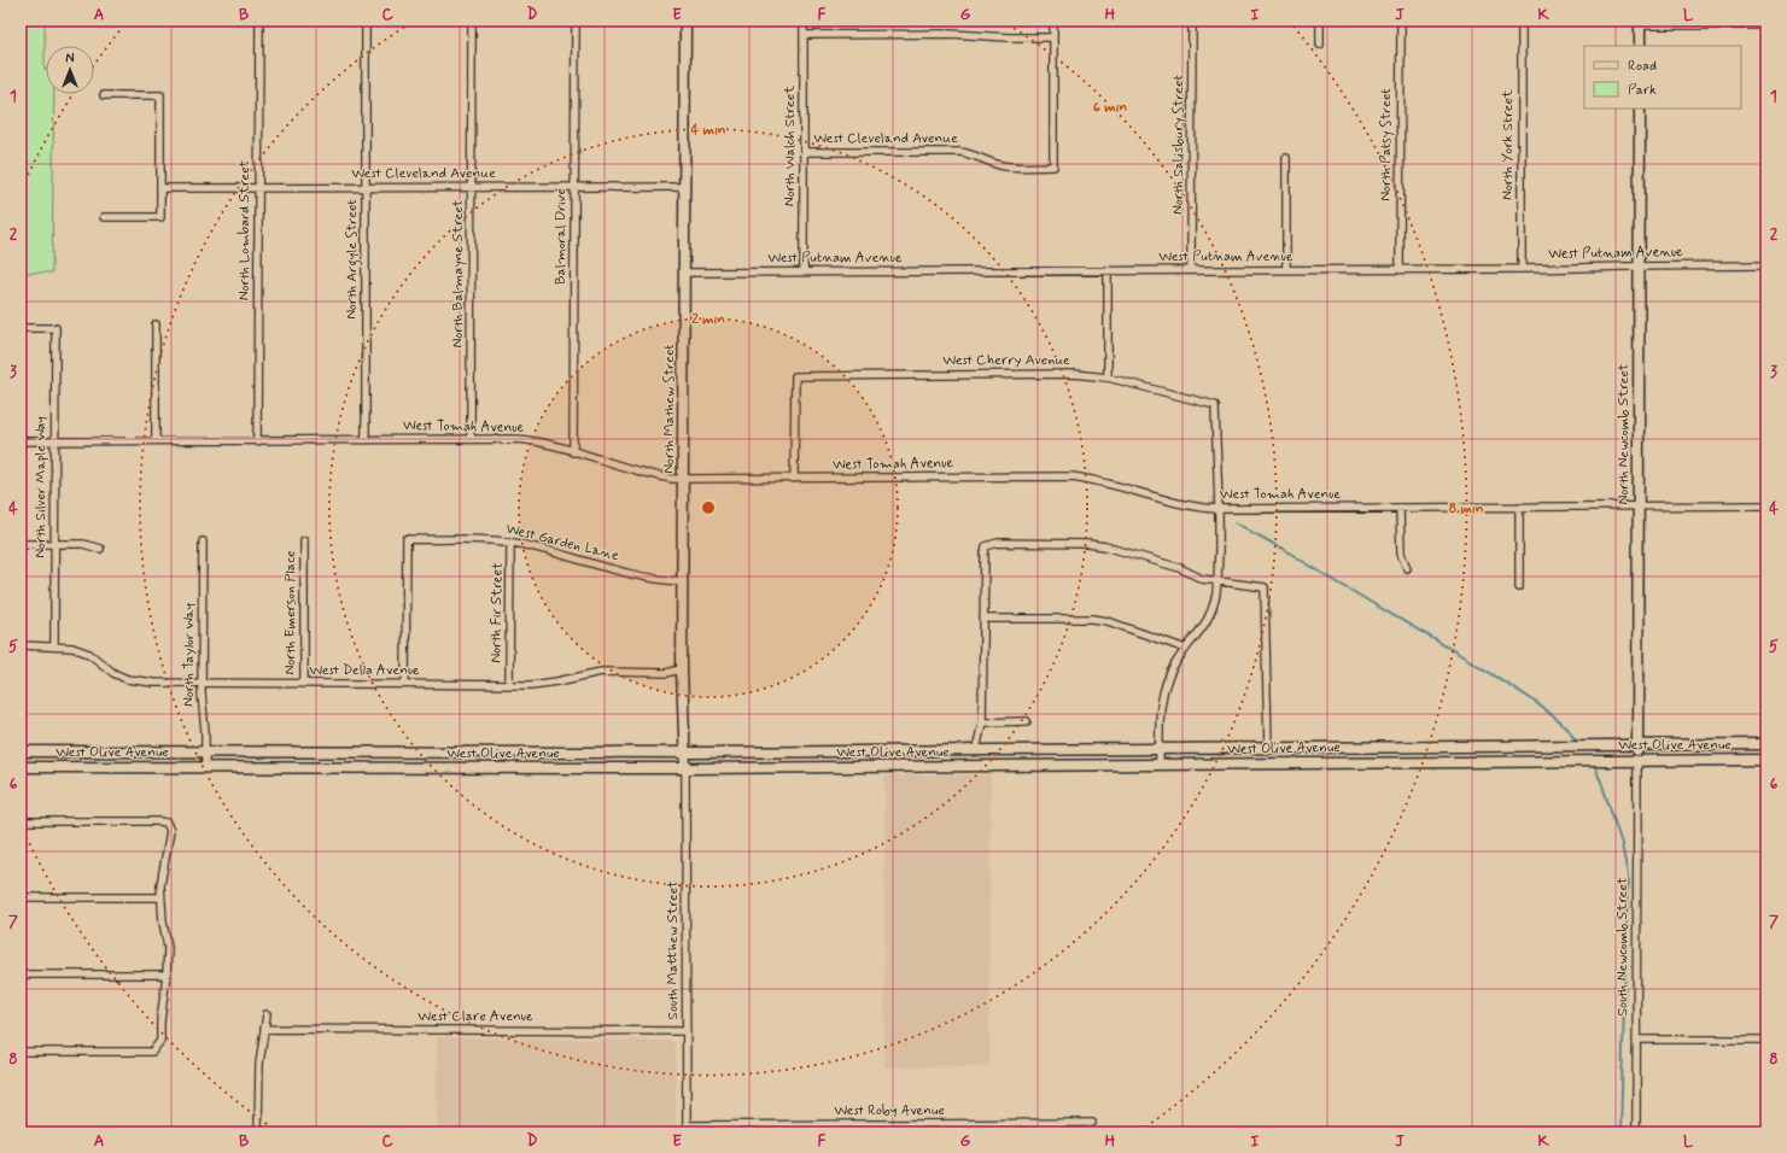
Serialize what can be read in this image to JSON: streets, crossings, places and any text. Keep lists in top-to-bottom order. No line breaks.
{"streets":{"main road":["North Mathew Street","North Newcomb Street","West Olive Avenue"],"street":["West Cleveland Avenue","North Salisbury Street","North Patsy Street","North York Street","North Walch Street","North Lombard Street","Balmoral Drive","West Putnam Avenue","North Argyle Street","North Balmayne Street","West Cherry Avenue","West Tomah Avenue","North Silver Maple Way","West Garden Lane","North Emerson Place","North Fir Street","North Taylor Way","West Della Avenue","South Newcomb Street","South Matthew Street","West Clare Avenue","West Roby Avenue"]},"crossings":[["West Cleveland Avenue","North Walch Street"],["West Cleveland Avenue","North Lombard Street"],["West Cleveland Avenue","Balmoral Drive"],["West Cleveland Avenue","North Argyle Street"],["West Cleveland Avenue","North Balmayne Street"],["West Cleveland Avenue","North Mathew Street"],["North Salisbury Street","West Putnam Avenue"],["North Patsy Street","West Putnam Avenue"],["North York Street","West Putnam Avenue"],["North Walch Street","West Putnam Avenue"],["North Lombard Street","West Tomah Avenue"],["Balmoral Drive","West Tomah Avenue"],["West Putnam Avenue","North Mathew Street"],["West Putnam Avenue","North Newcomb Street"],["North Argyle Street","West Tomah Avenue"],["North Balmayne Street","West Tomah Avenue"],["West Cherry Avenue","West Tomah Avenue"],["North Mathew Street","West Tomah Avenue"],["North Mathew Street","West Garden Lane"],["North Mathew Street","West Della Avenue"],["North Mathew Street","West Olive Avenue"],["North Mathew Street","South Matthew Street"],["West Tomah Avenue","North Newcomb Street"],["West Tomah Avenue","North Silver Maple Way"],["North Newcomb Street","West Olive Avenue"],["North Newcomb Street","South Newcomb Street"],["North Silver Maple Way","West Della Avenue"],["West Garden Lane","North Fir Street"],["West Garden Lane","West Della Avenue"],["North Emerson Place","West Della Avenue"],["North Fir Street","West Della Avenue"],["North Taylor Way","West Della Avenue"],["North Taylor Way","West Olive Avenue"],["West Olive Avenue","South Newcomb Street"],["West Olive Avenue","South Matthew Street"],["South Matthew Street","West Clare Avenue"],["South Matthew Street","West Roby Avenue"]],"legend":["Road","Park"],"north":"top","grid":{"columns":["A","B","C","D","E","F","G","H","I","J","K","L"],"rows":["1","2","3","4","5","6","7","8"]},"rings":["6 min","4 min","2 min","8 min"]}
